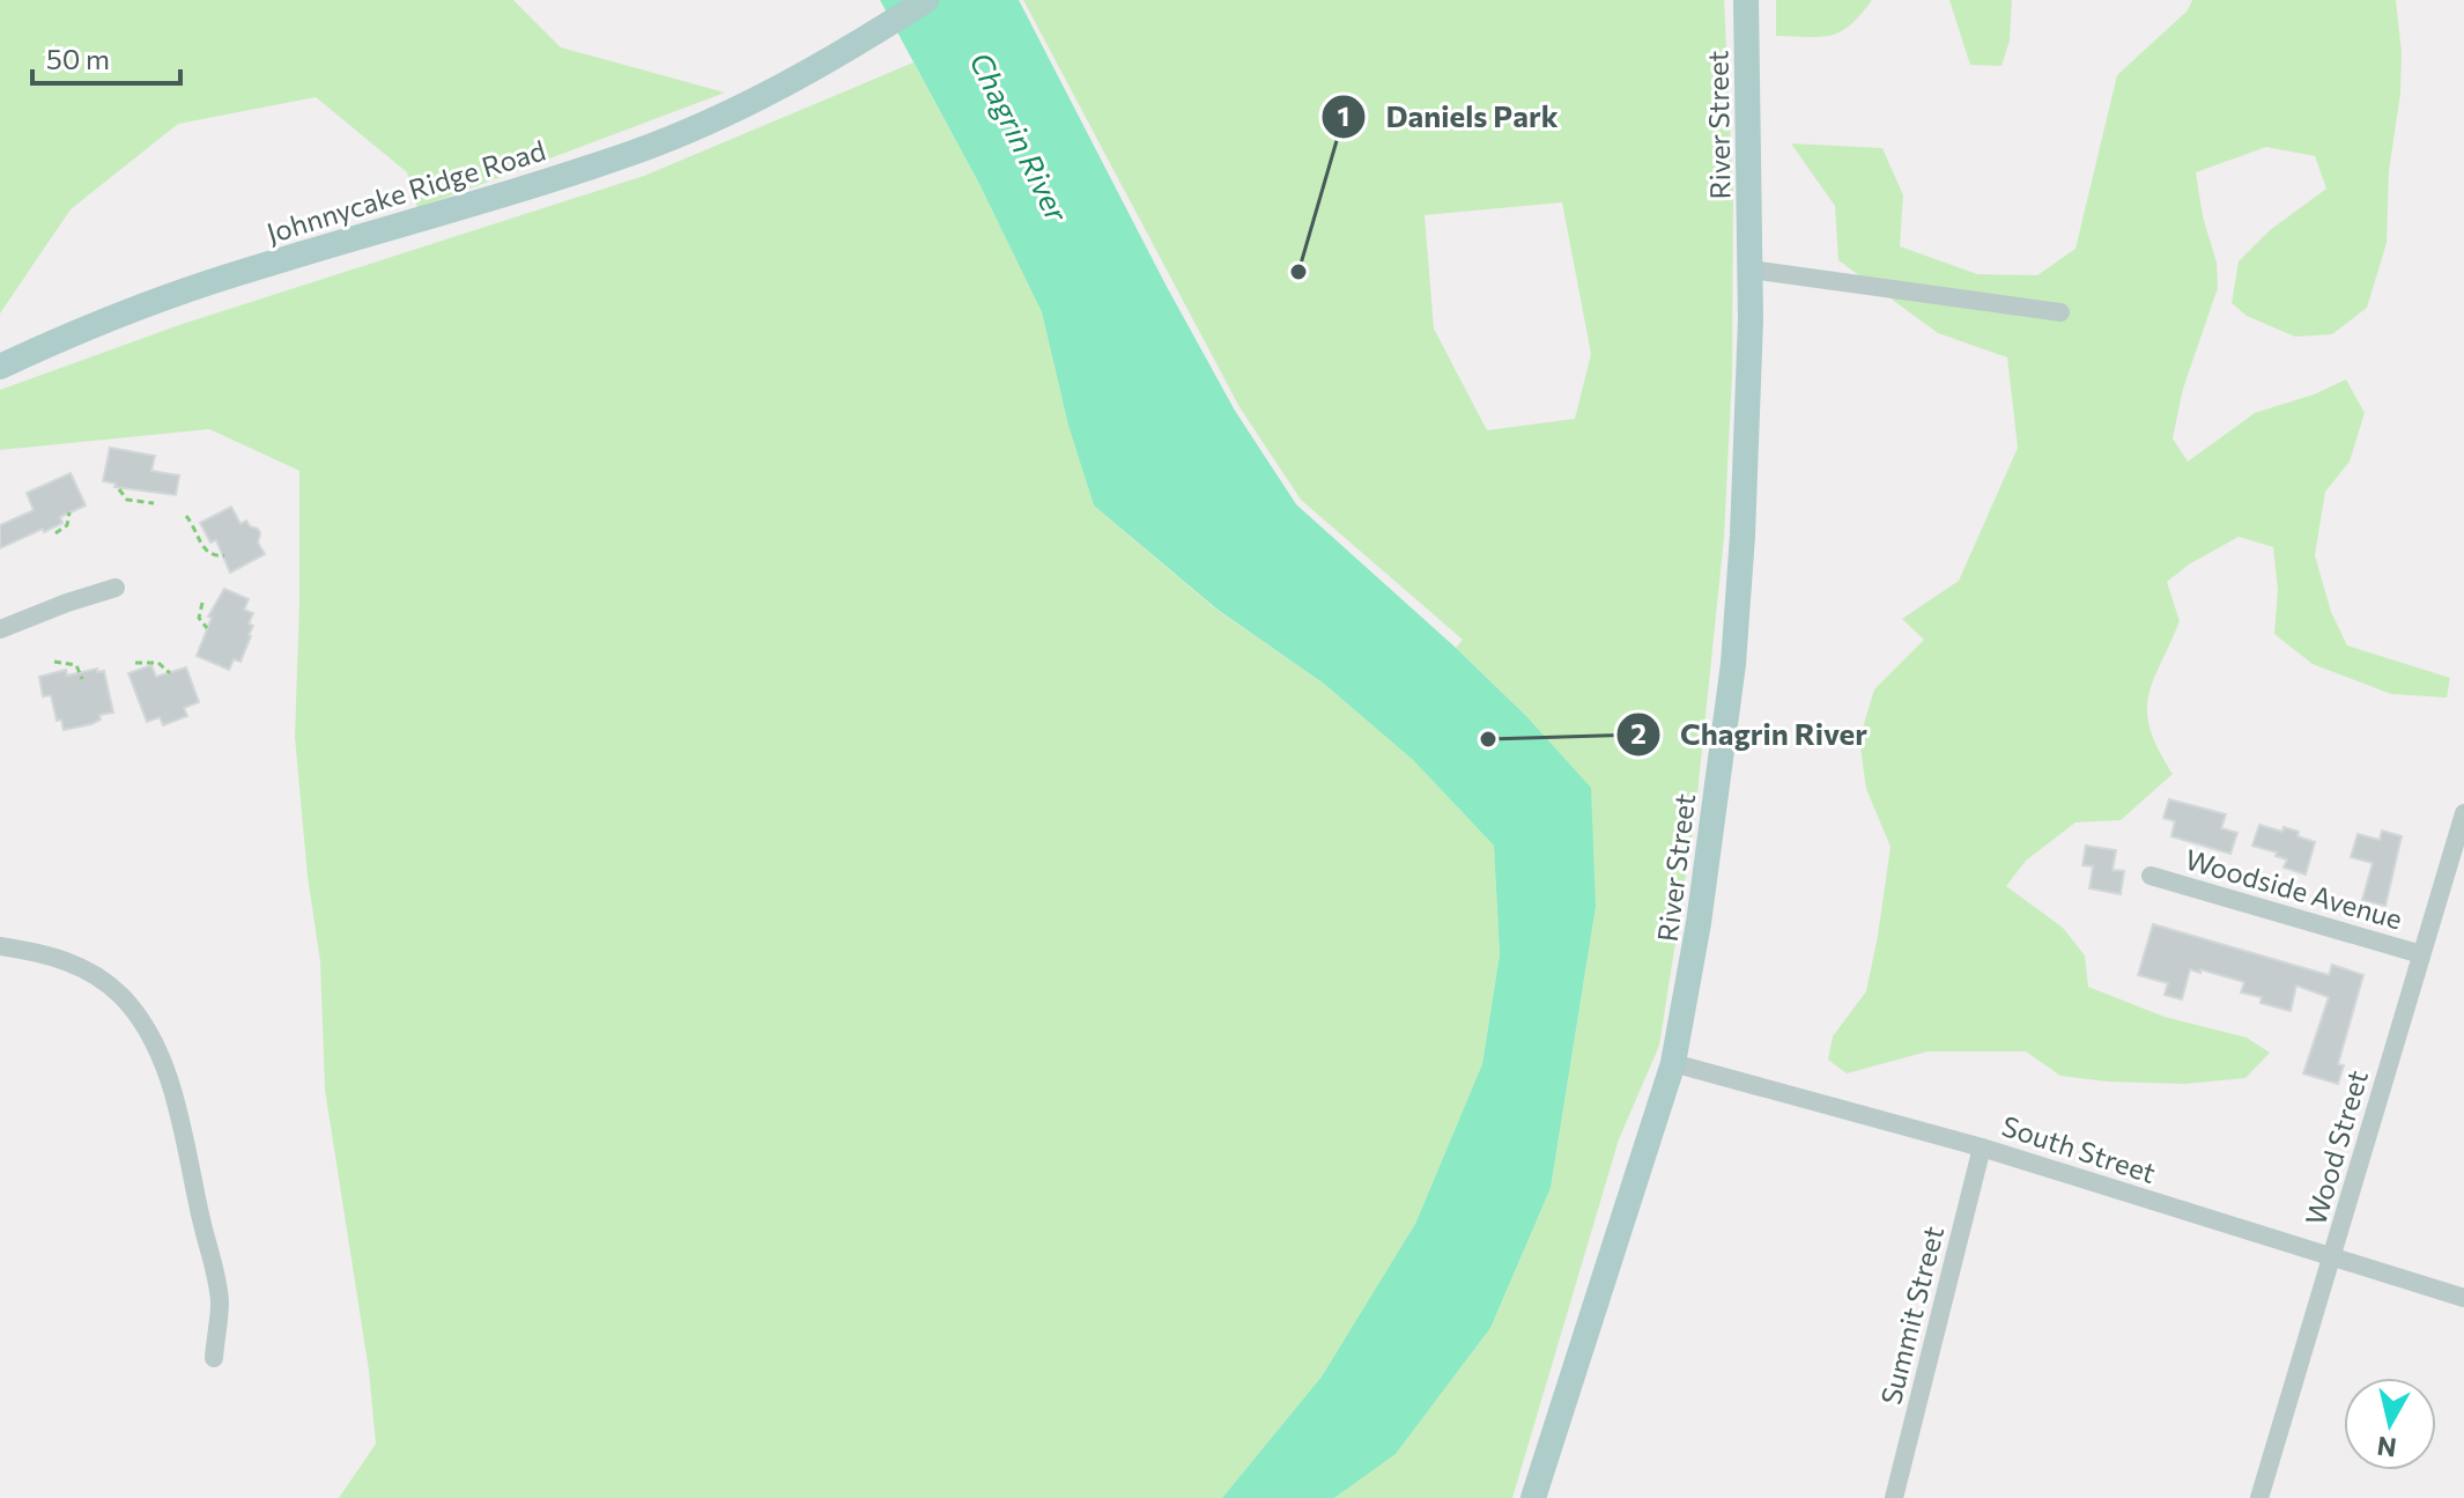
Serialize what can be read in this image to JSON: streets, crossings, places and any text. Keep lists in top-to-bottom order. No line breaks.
{"streets":{"main road":["River Street","Johnnycake Ridge Road"],"street":["Woodside Avenue","Wood Street","South Street","Summit Street"]},"crossings":[["River Street","South Street"],["Woodside Avenue","Wood Street"],["Wood Street","South Street"],["South Street","Summit Street"]],"water":["Chagrin River"],"places":["Daniels Park","Chagrin River"],"scale_bar":"50 m","north":"bottom"}
